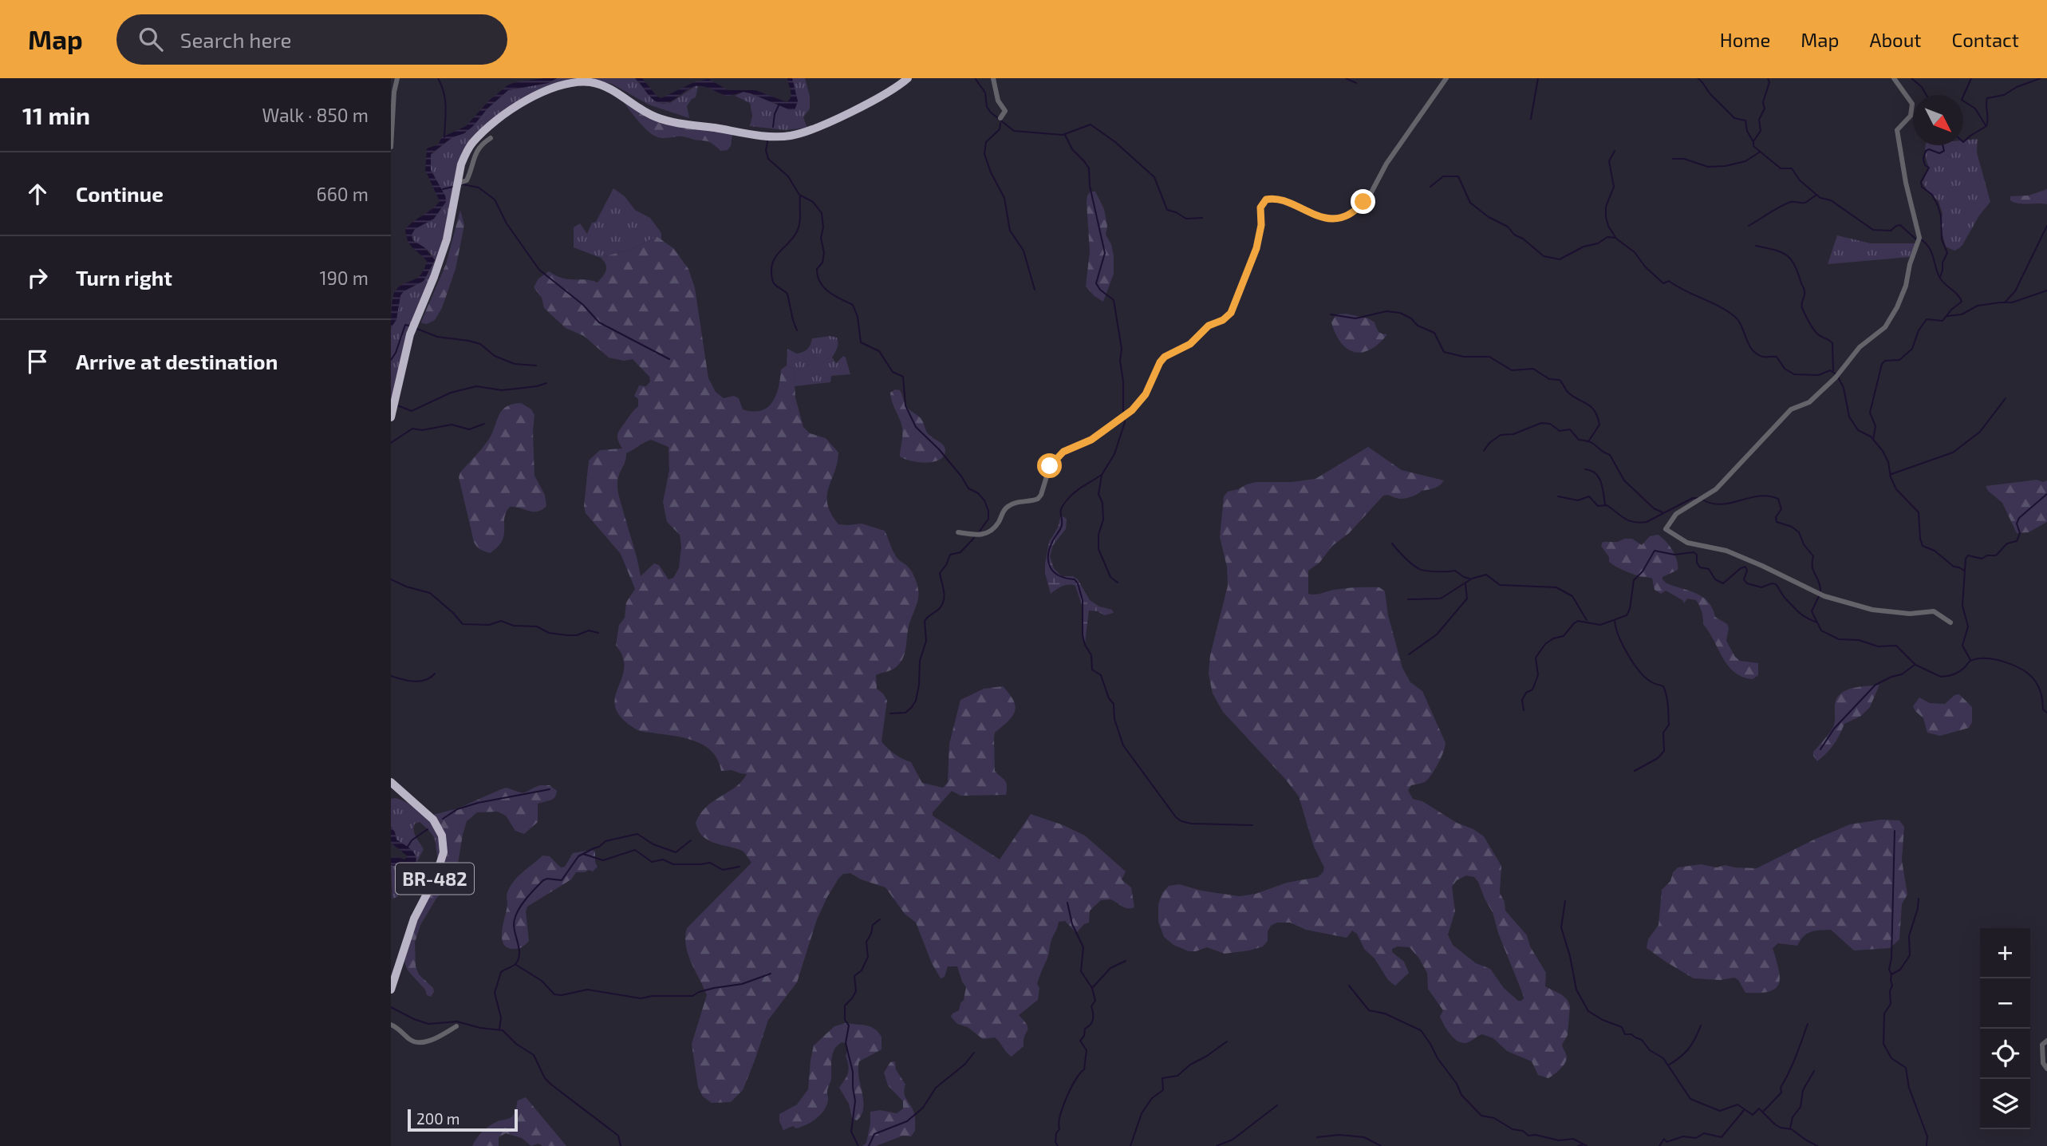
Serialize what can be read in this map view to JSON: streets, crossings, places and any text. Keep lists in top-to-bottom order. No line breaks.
{"streets":{"highway":["BR-482"]},"scale_bar":"200 m","north":"bottom right","page":{"header":"Map","search":"Search here","nav":["Home","Map","About","Contact"],"heading":["11 min","Walk · 850 m"],"list":[["Continue","660 m"],["Turn right","190 m"],"Arrive at destination"],"map_buttons":["+","−"],"scale":"200 m"}}
